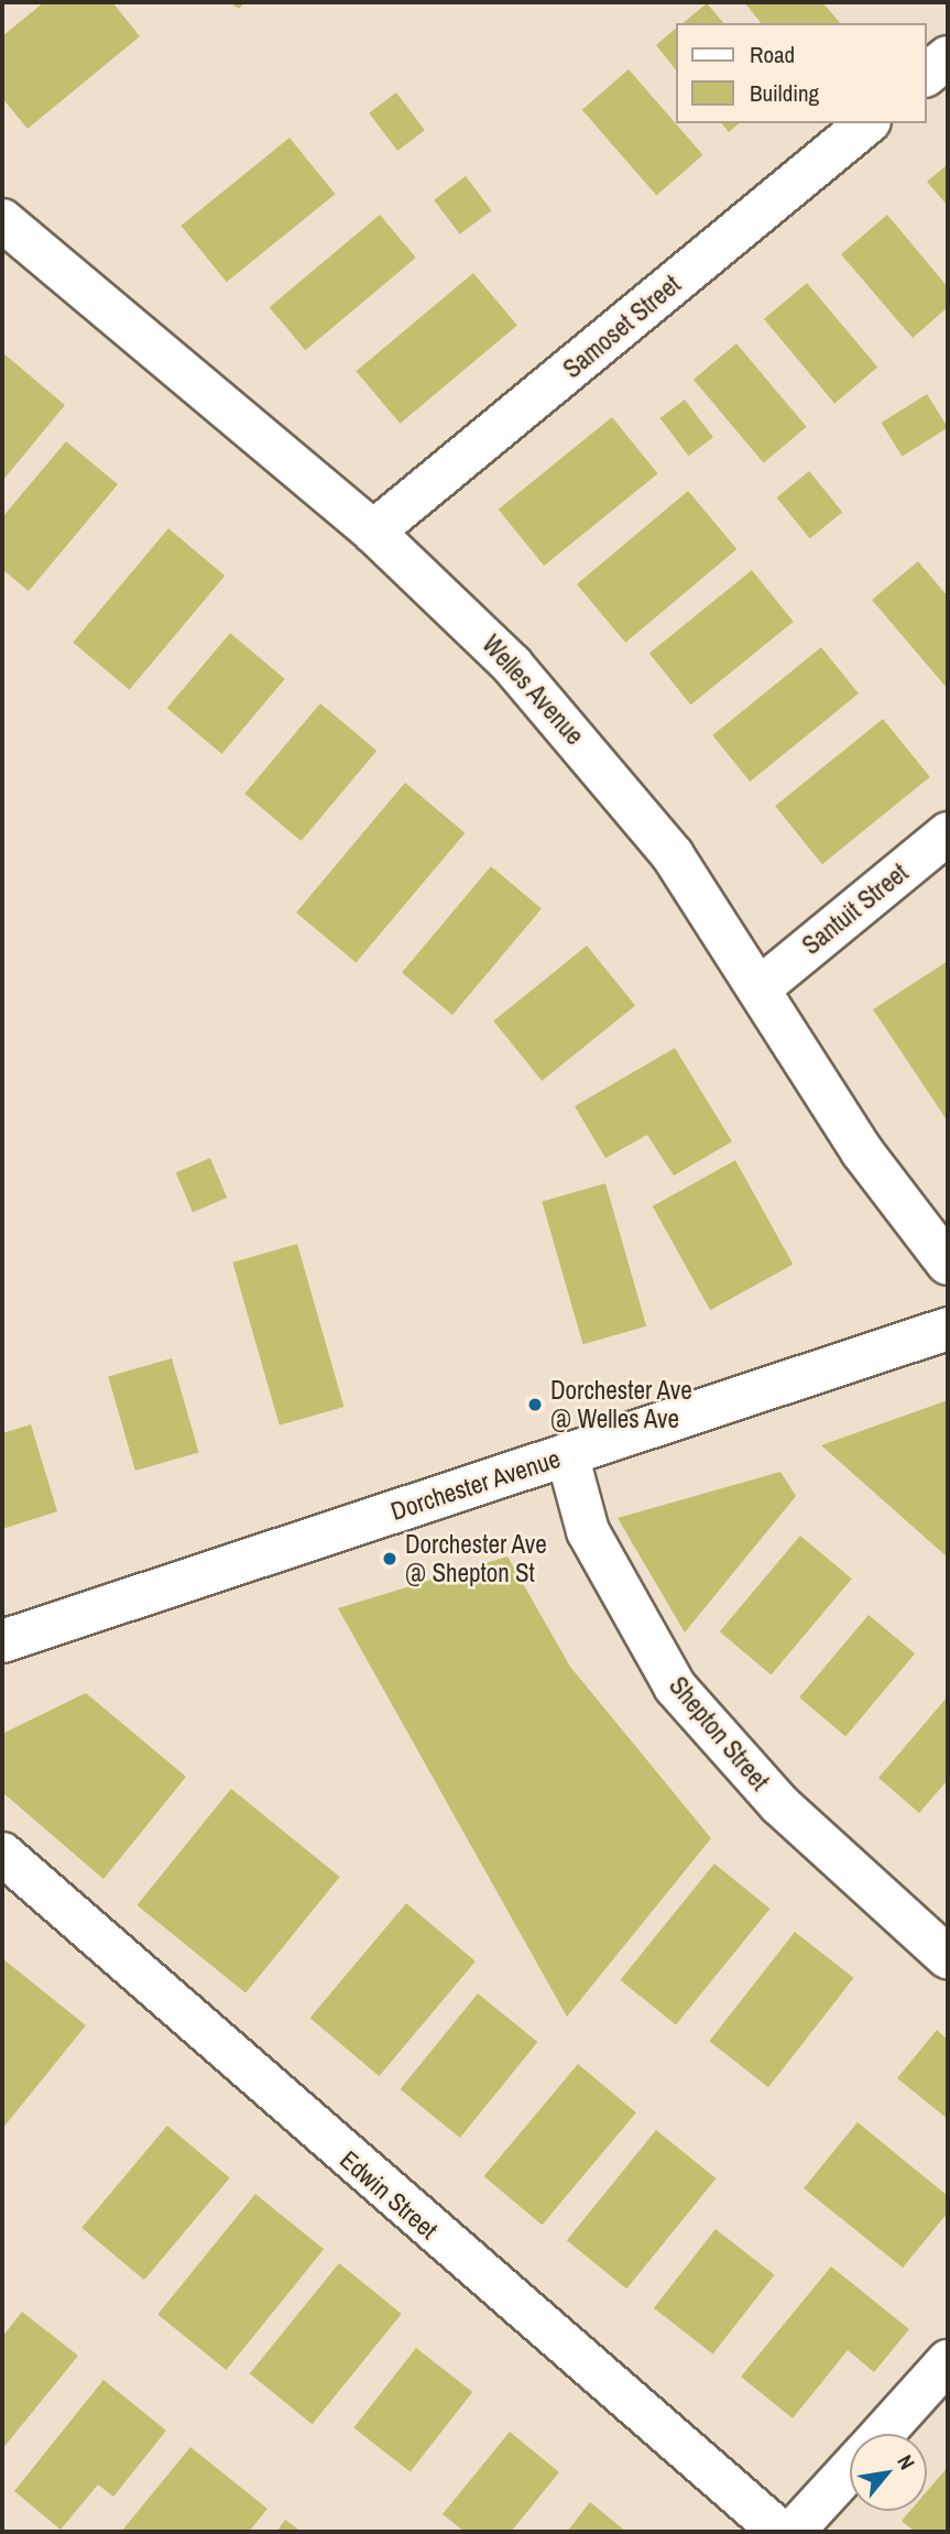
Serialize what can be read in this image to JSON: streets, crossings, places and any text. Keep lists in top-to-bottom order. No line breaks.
{"streets":{"street":["Samoset Street","Welles Avenue","Santuit Street","Dorchester Avenue","Shepton Street","Edwin Street"]},"crossings":[["Samoset Street","Welles Avenue"],["Welles Avenue","Santuit Street"],["Dorchester Avenue","Shepton Street"]],"places":["Dorchester Ave @ Welles Ave","Dorchester Ave @ Shepton St"],"legend":["Road","Building"],"north":"top right"}
